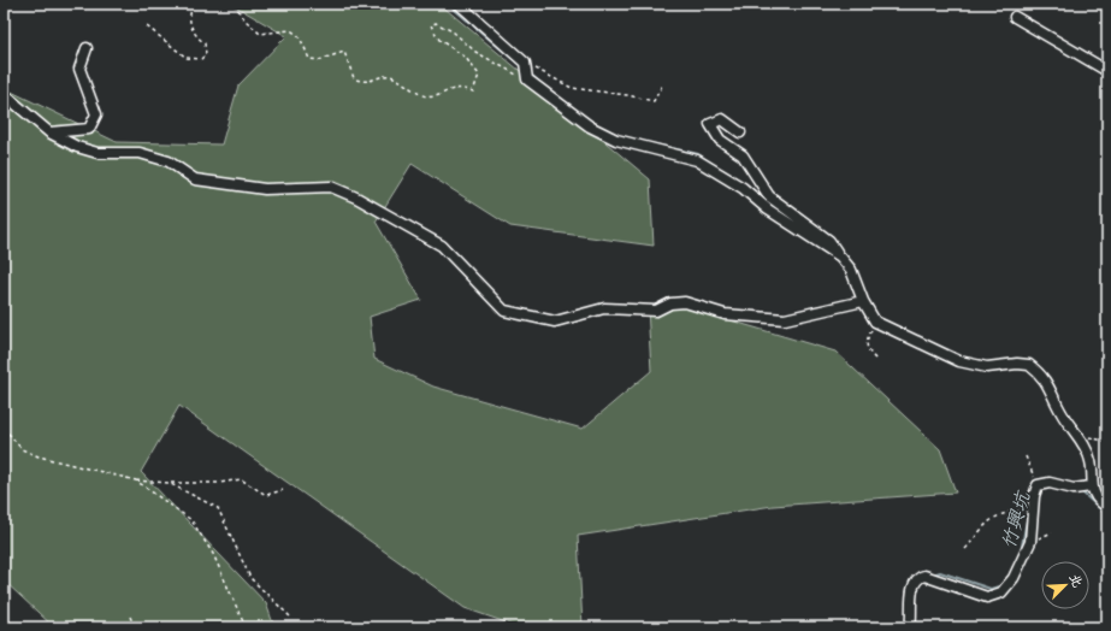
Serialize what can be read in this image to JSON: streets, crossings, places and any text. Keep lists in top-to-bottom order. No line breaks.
{"water":["竹興坑"],"north":"top right"}
